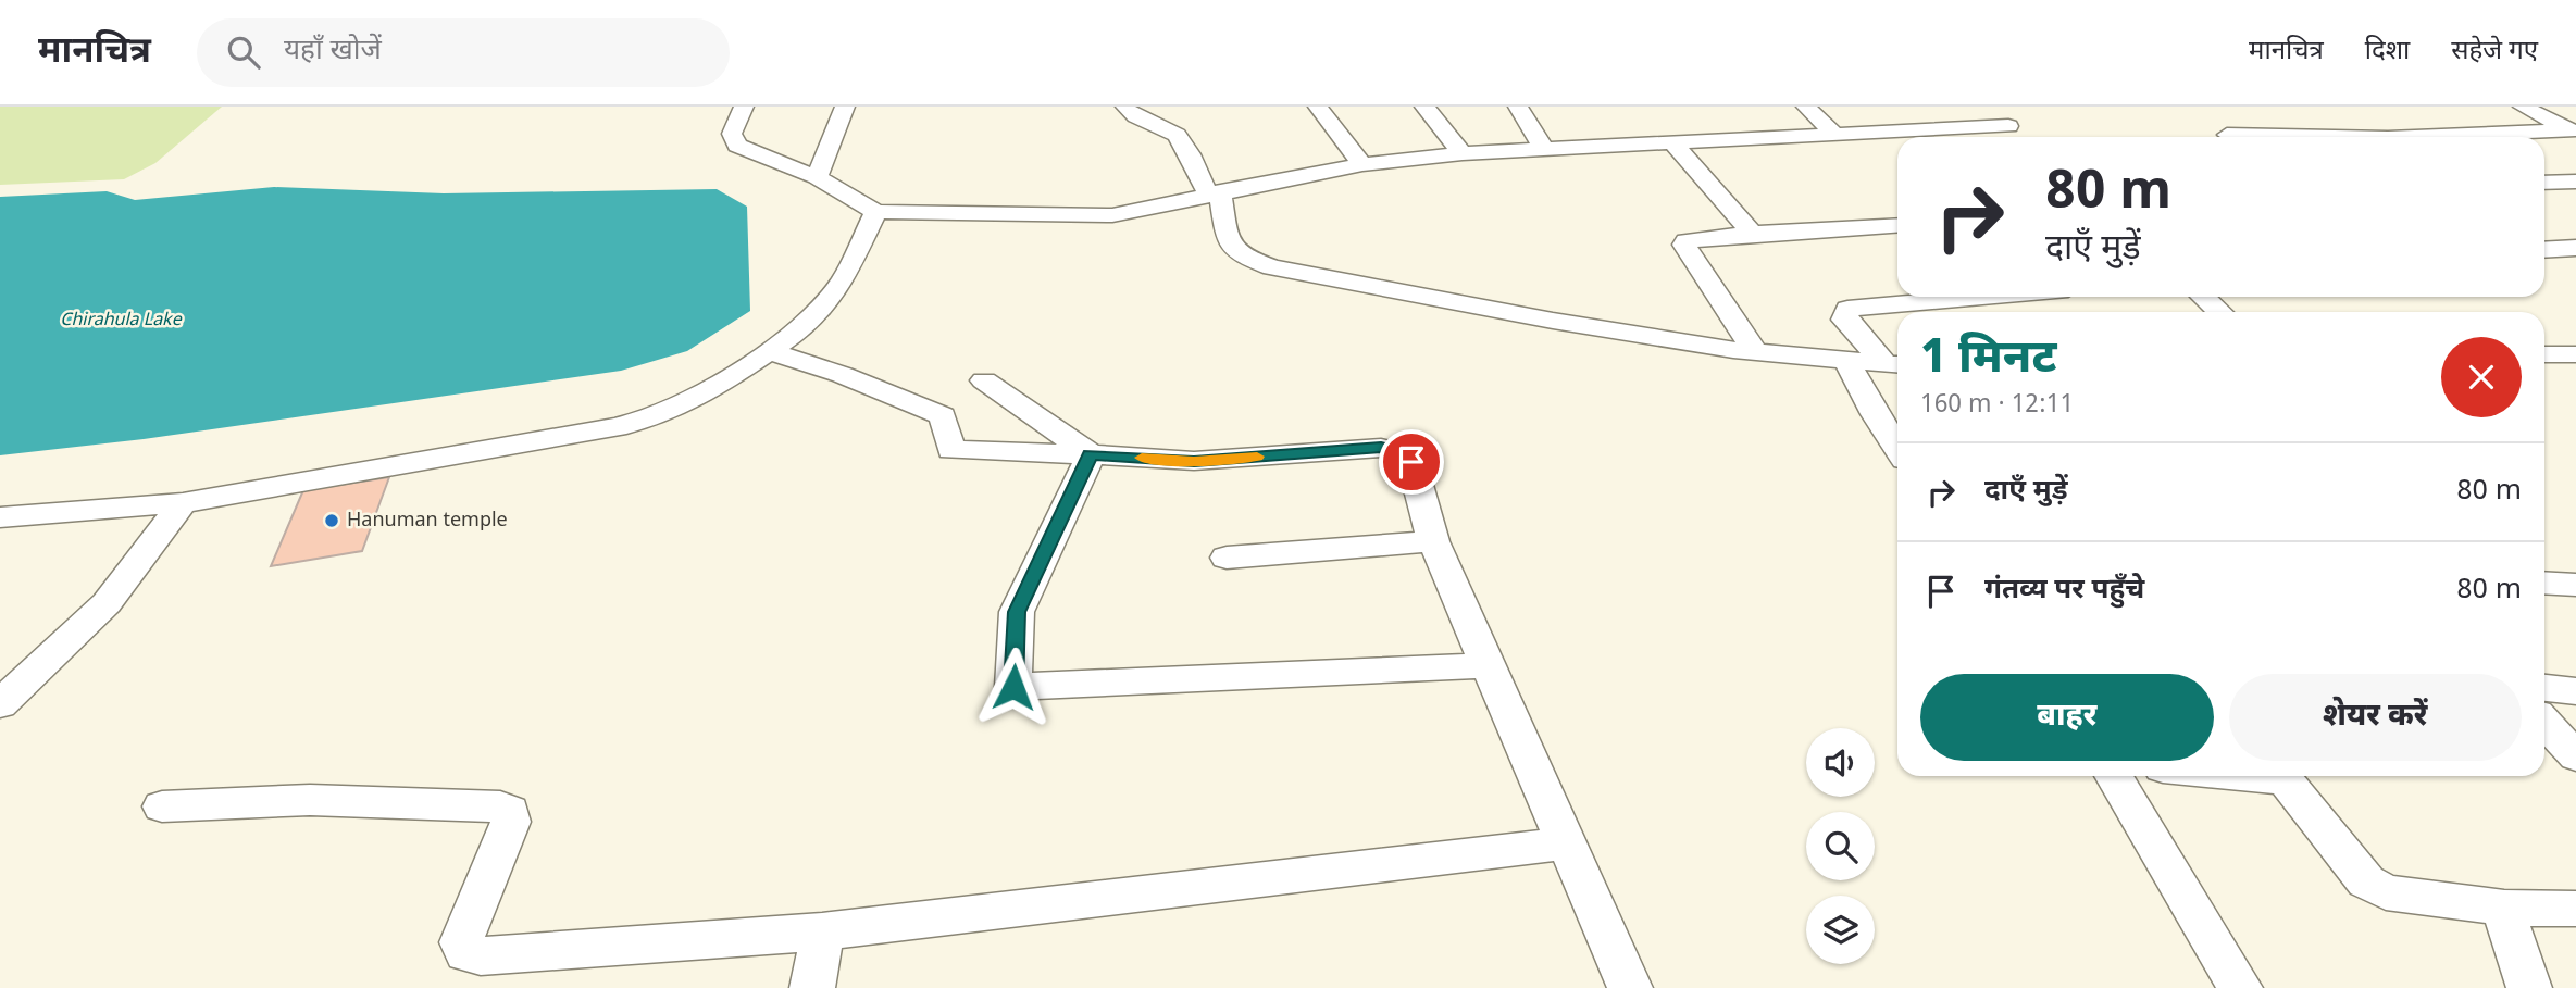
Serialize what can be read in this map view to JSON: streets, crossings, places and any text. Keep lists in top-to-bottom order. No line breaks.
{"water":["Chirahula Lake"],"places":["Hanuman temple"],"page":{"header":"मानचित्र","search":"यहाँ खोजें","nav":["मानचित्र","दिशा","सहेजे गए"],"turn":["80 m","दाएँ मुड़ें"],"heading":["1 मिनट","160 m · 12:11"],"list":[{"name":"दाएँ मुड़ें","value":"80 m"},{"name":"गंतव्य पर पहुँचे","value":"80 m"}],"buttons":["बाहर","शेयर करें"]}}
